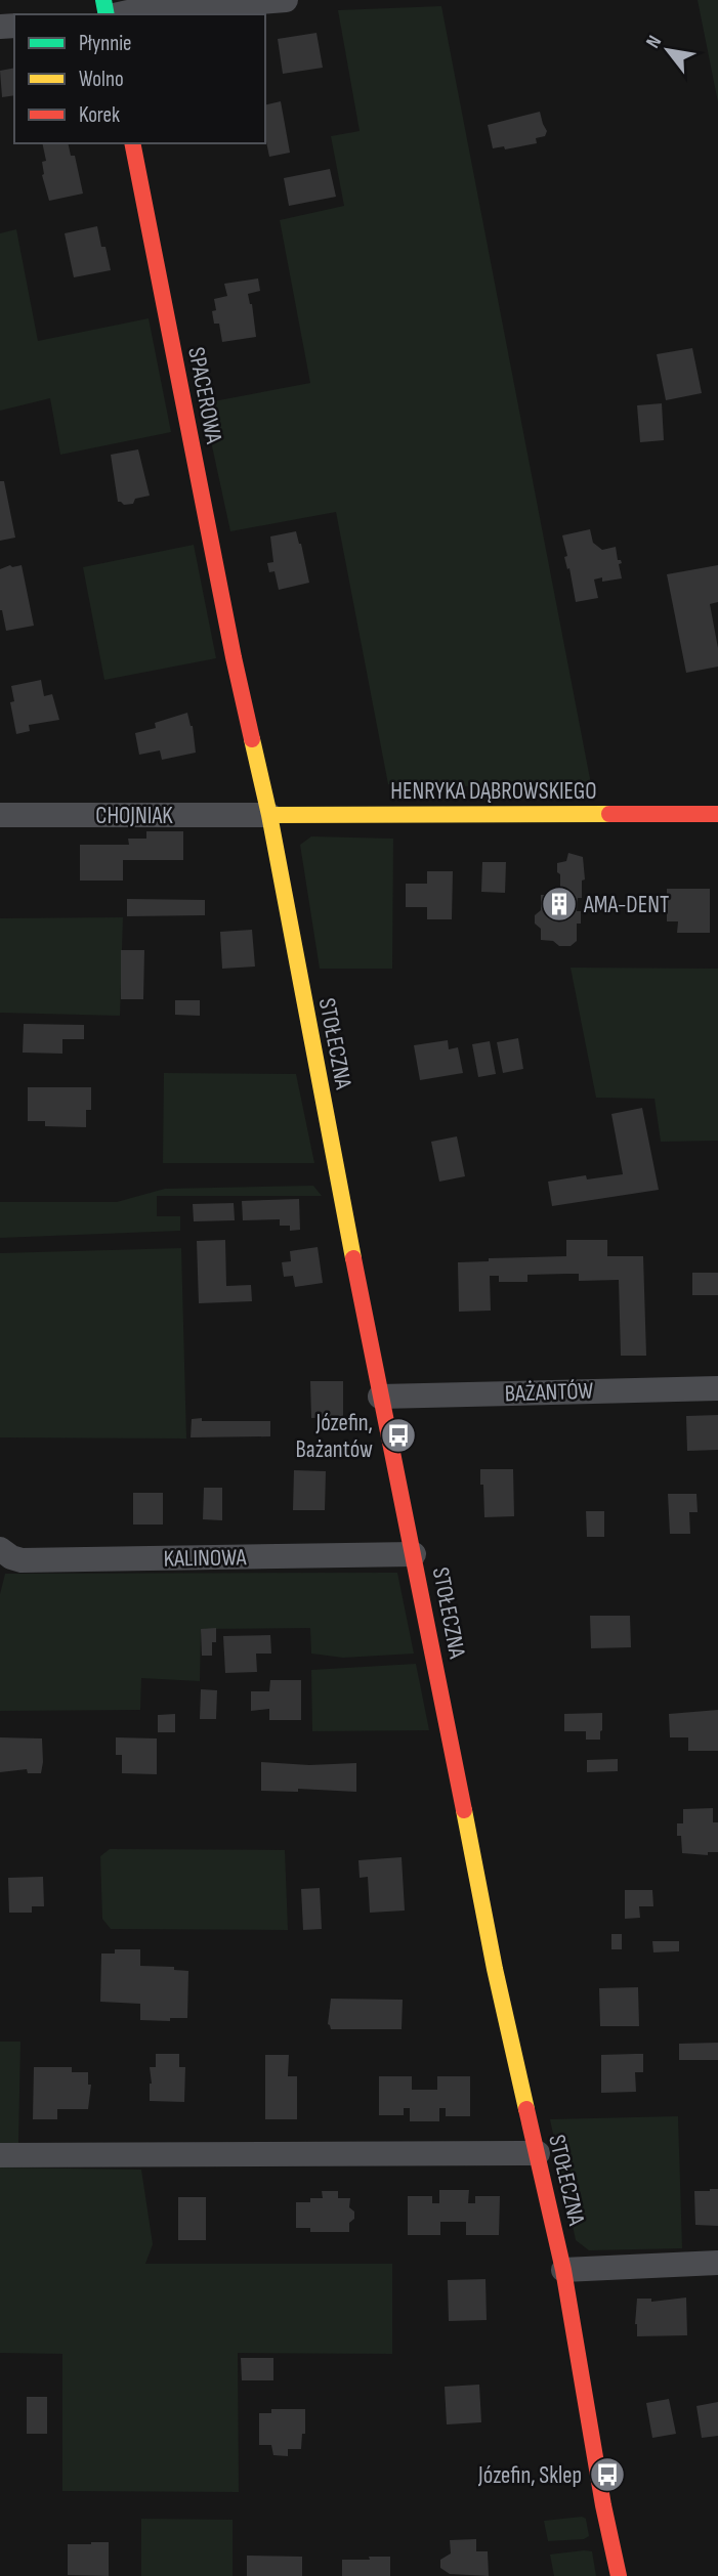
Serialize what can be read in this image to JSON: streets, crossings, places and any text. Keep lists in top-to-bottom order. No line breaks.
{"streets":{"street":["SPACEROWA","HENRYKA DĄBROWSKIEGO","CHOJNIAK","STOŁECZNA","BAŻANTÓW","KALINOWA"]},"crossings":[["SPACEROWA","STOŁECZNA"],["HENRYKA DĄBROWSKIEGO","CHOJNIAK"],["HENRYKA DĄBROWSKIEGO","STOŁECZNA"],["CHOJNIAK","STOŁECZNA"],["STOŁECZNA","BAŻANTÓW"],["STOŁECZNA","KALINOWA"]],"places":{"building":["AMA-DENT"],"bus stop":["Józefin, Bażantów","Józefin, Sklep"]},"legend":["Płynnie","Wolno","Korek"],"north":"top left"}
